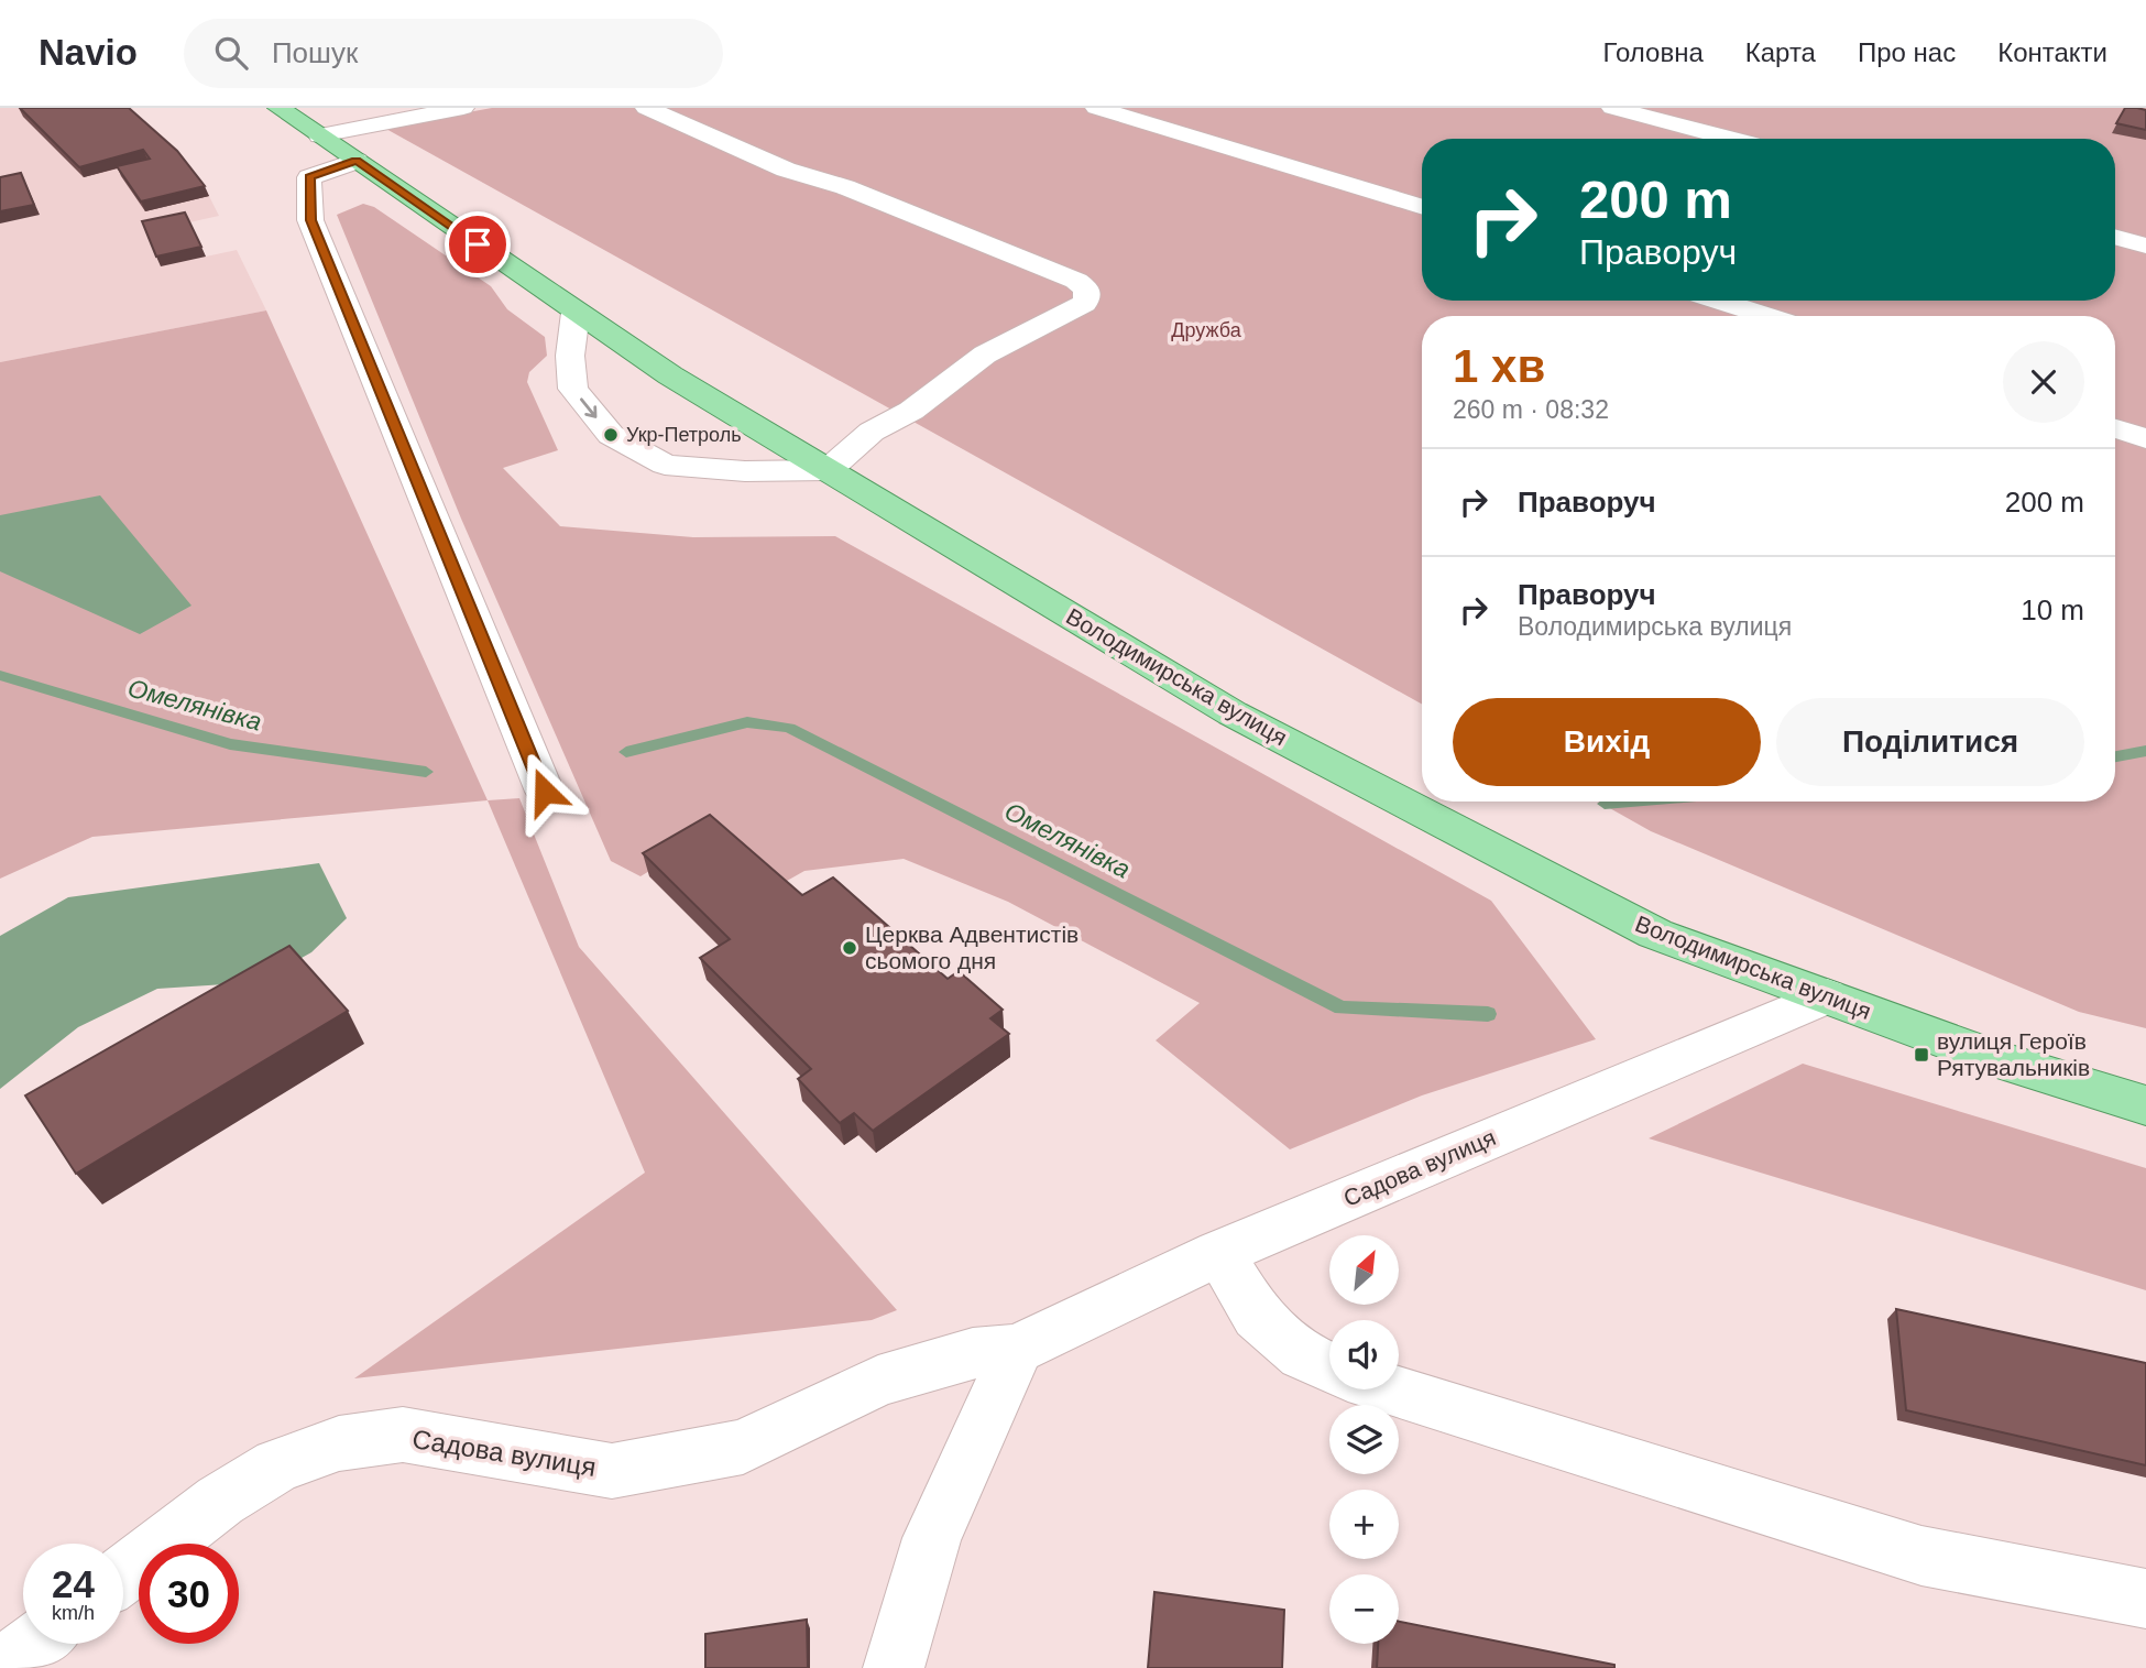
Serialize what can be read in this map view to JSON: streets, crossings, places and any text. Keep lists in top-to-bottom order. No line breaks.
{"streets":{"main road":["Володимирська вулиця"],"street":["Садова вулиця"]},"crossings":[["Володимирська вулиця","Садова вулиця"]],"water":["Омелянівка"],"parks":["Дружба"],"places":{"other":["Укр-Петроль","Церква Адвентистів сьомого дня"],"transit":["вулиця Героїв Рятувальників"]},"north":"top right","page":{"header":"Navio","search":"Пошук","nav":["Головна","Карта","Про нас","Контакти"],"turn":["200 m","Праворуч"],"heading":["1 хв","260 m · 08:32"],"list":[{"name":"Праворуч","value":"200 m"},{"name":"Праворуч","note":"Володимирська вулиця","value":"10 m"}],"buttons":["Вихід","Поділитися"],"map_buttons":["+","−"],"speed":"24 km/h","limit":"30"}}
